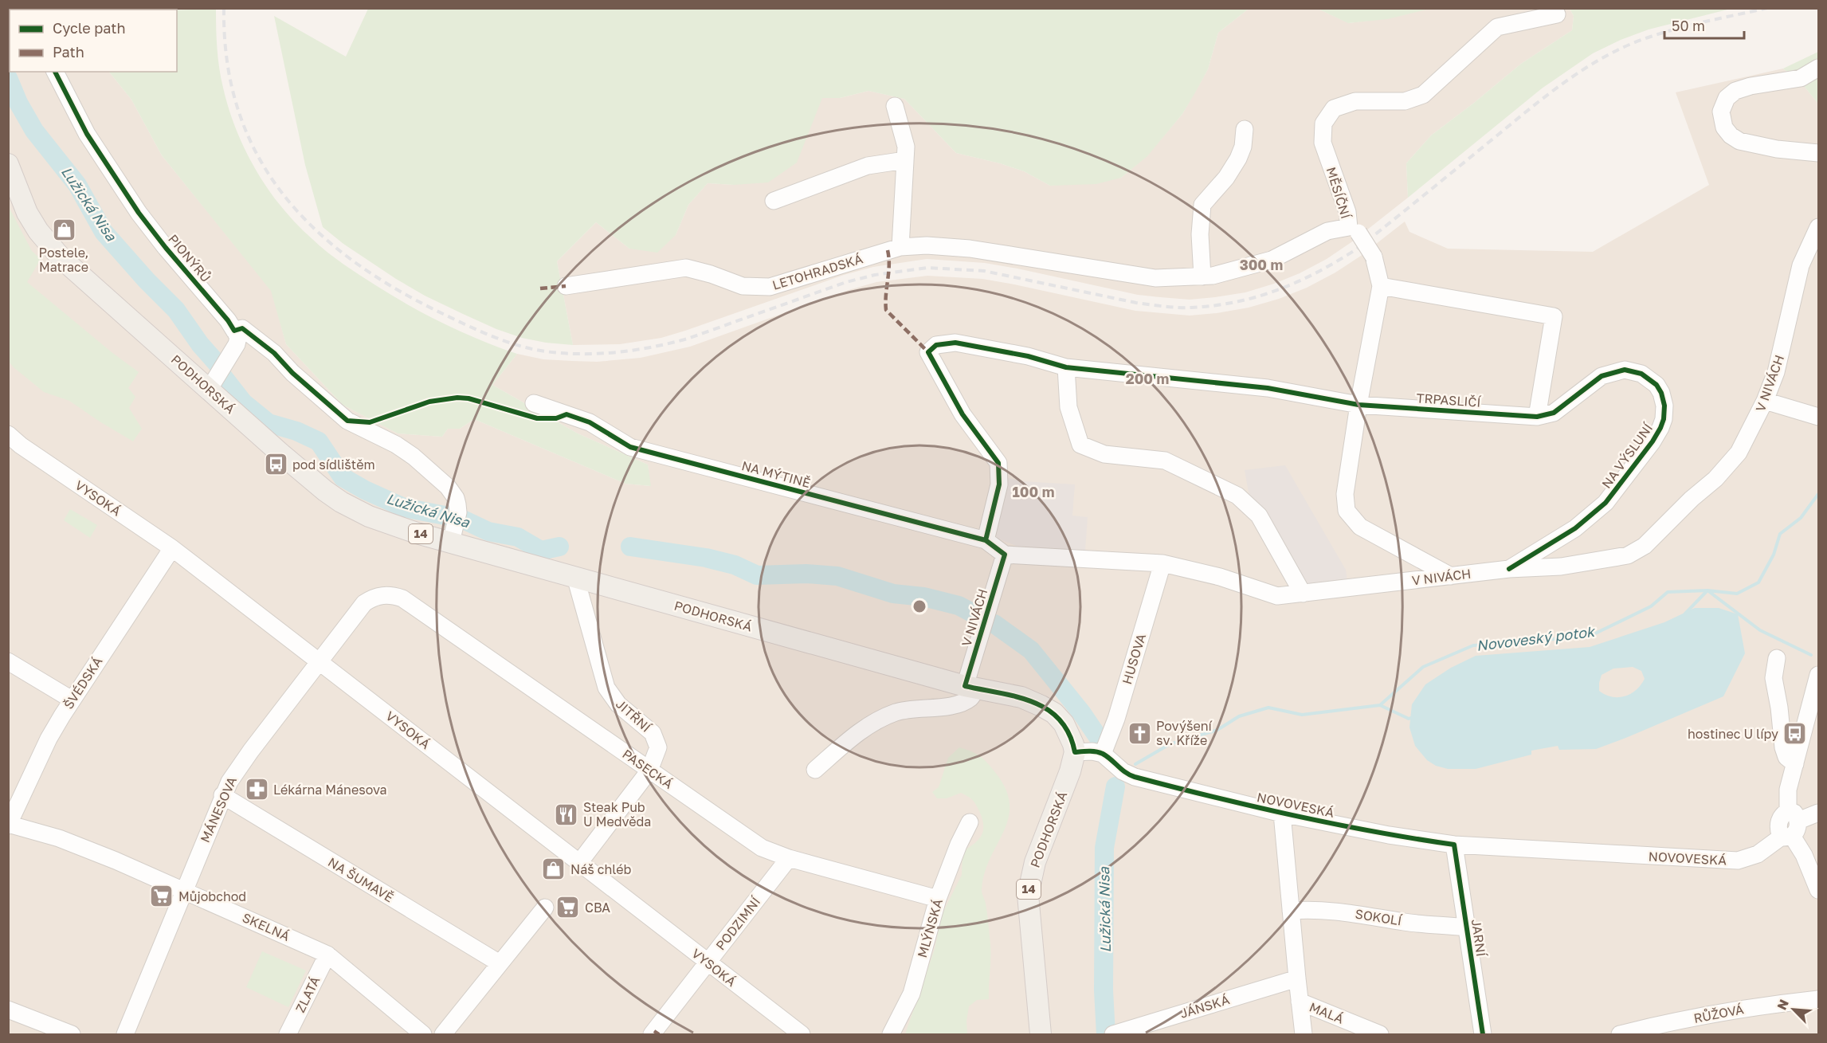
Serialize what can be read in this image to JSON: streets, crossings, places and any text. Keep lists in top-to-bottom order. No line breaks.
{"streets":{"main road":["PODHORSKÁ","14"],"street":["MĚSÍČNÍ","PIONÝRŮ","LETOHRADSKÁ","V NIVÁCH","TRPASLIČÍ","NA VÝSLUNÍ","NA MÝTINĚ","VYSOKÁ","HUSOVA","ŠVÉDSKÁ","JITŘNÍ","PASECKÁ","NOVOVESKÁ","MÁNESOVA","NA ŠUMAVĚ","SOKOLÍ","PODZIMNÍ","SKELNÁ","MLÝNSKÁ","JARNÍ","ZLATÁ","JÁNSKÁ","MALÁ","RŮŽOVÁ"]},"crossings":[["MĚSÍČNÍ","LETOHRADSKÁ"],["MĚSÍČNÍ","V NIVÁCH"],["MĚSÍČNÍ","TRPASLIČÍ"],["V NIVÁCH","PODHORSKÁ"],["V NIVÁCH","NA VÝSLUNÍ"],["V NIVÁCH","NA MÝTINĚ"],["V NIVÁCH","HUSOVA"],["PODHORSKÁ","JITŘNÍ"],["TRPASLIČÍ","NA VÝSLUNÍ"],["TRPASLIČÍ","NA MÝTINĚ"],["VYSOKÁ","ŠVÉDSKÁ"],["VYSOKÁ","JITŘNÍ"],["VYSOKÁ","MÁNESOVA"],["VYSOKÁ","PODZIMNÍ"],["HUSOVA","NOVOVESKÁ"],["ŠVÉDSKÁ","SKELNÁ"],["JITŘNÍ","PASECKÁ"],["PASECKÁ","MÁNESOVA"],["PASECKÁ","PODZIMNÍ"],["PASECKÁ","MLÝNSKÁ"],["NOVOVESKÁ","JARNÍ"],["MÁNESOVA","NA ŠUMAVĚ"],["MÁNESOVA","SKELNÁ"],["SOKOLÍ","JARNÍ"],["SKELNÁ","ZLATÁ"]],"water":["Lužická Nisa","Novoveský potok"],"places":{"shop":["Postele, Matrace","Náš chléb"],"bus stop":["pod sídlištěm","hostinec U lípy"],"church":["Povýšení sv. Kříže"],"pharmacy":["Lékárna Mánesova"],"restaurant":["Steak Pub U Medvěda"],"supermarket":["Můjobchod","CBA"]},"legend":["Cycle path","Path"],"scale_bar":"50 m","north":"top left","rings":["300 m","200 m","100 m"]}
